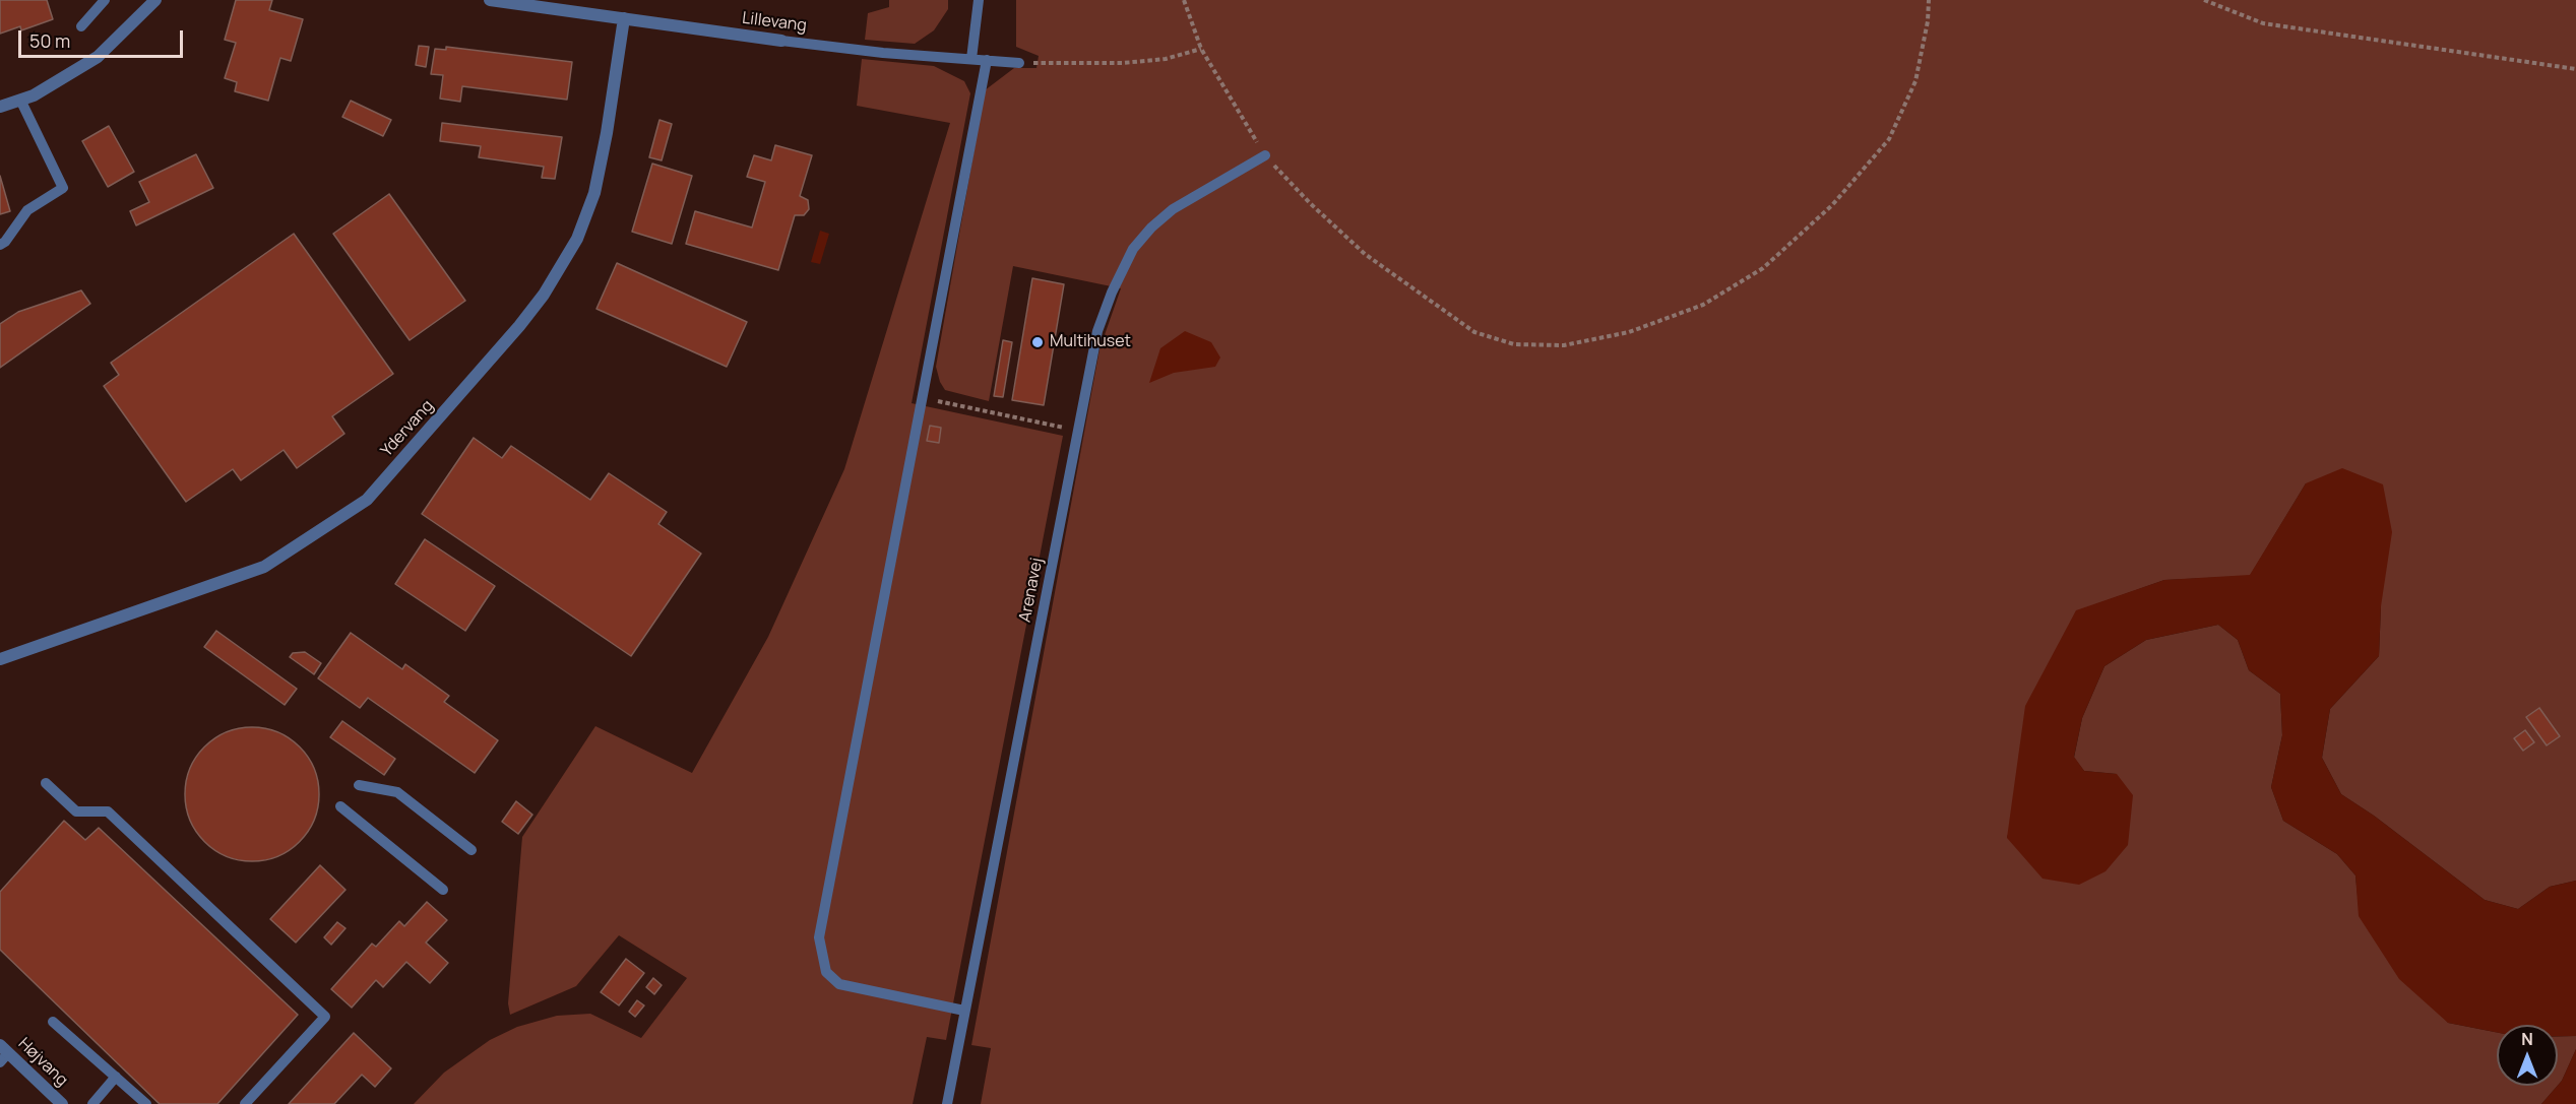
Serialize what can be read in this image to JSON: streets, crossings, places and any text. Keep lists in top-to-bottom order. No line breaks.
{"streets":{"street":["Lillevang","Ydervang","Højvang"],"lane":["Arenavej"]},"crossings":[["Lillevang","Ydervang"]],"places":["Multihuset"],"scale_bar":"50 m","north":"top"}
